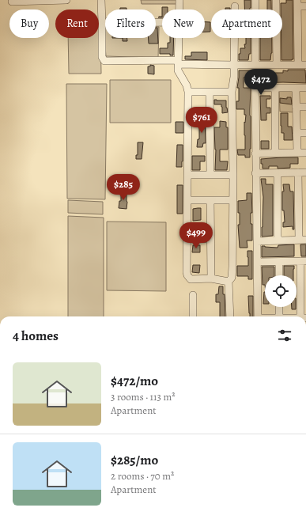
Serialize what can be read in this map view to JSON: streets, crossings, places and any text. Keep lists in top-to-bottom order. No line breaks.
{"page":{"chip":["Buy","Rent","Filters","New","Apartment"],"price":["$472","$761","$285","$499"],"heading":"4 homes","list":[{"name":"$472/mo","note":"3 rooms · 113 m² · Apartment"},{"name":"$285/mo","note":"2 rooms · 70 m² · Apartment"}]}}
